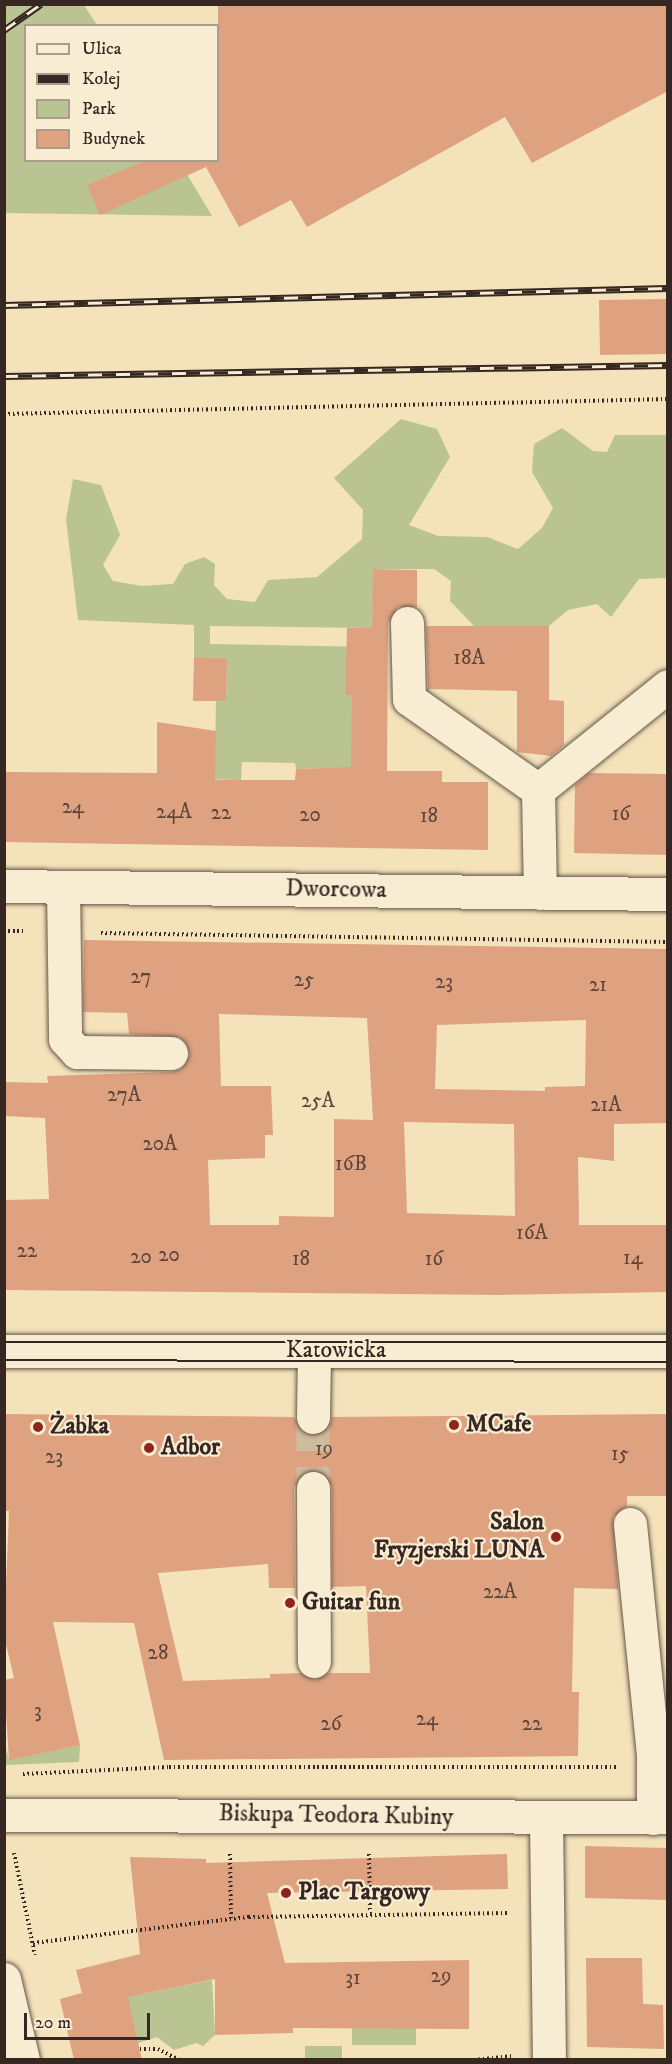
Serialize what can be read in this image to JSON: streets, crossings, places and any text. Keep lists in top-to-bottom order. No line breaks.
{"streets":{"street":["Dworcowa","Katowicka","Biskupa Teodora Kubiny"]},"places":["MCafe","Żabka","Adbor","Salon Fryzjerski LUNA","Guitar fun","Plac Targowy"],"house_numbers":["18A","24","24A","22","16","20","18","27","25","23","21","27A","25A","21A","20A","16B","16A","22","20","20","14","18","16","19","15","23","22A","28","3","24","26","22","29","31"],"legend":["Ulica","Kolej","Park","Budynek"],"scale_bar":"20 m"}
